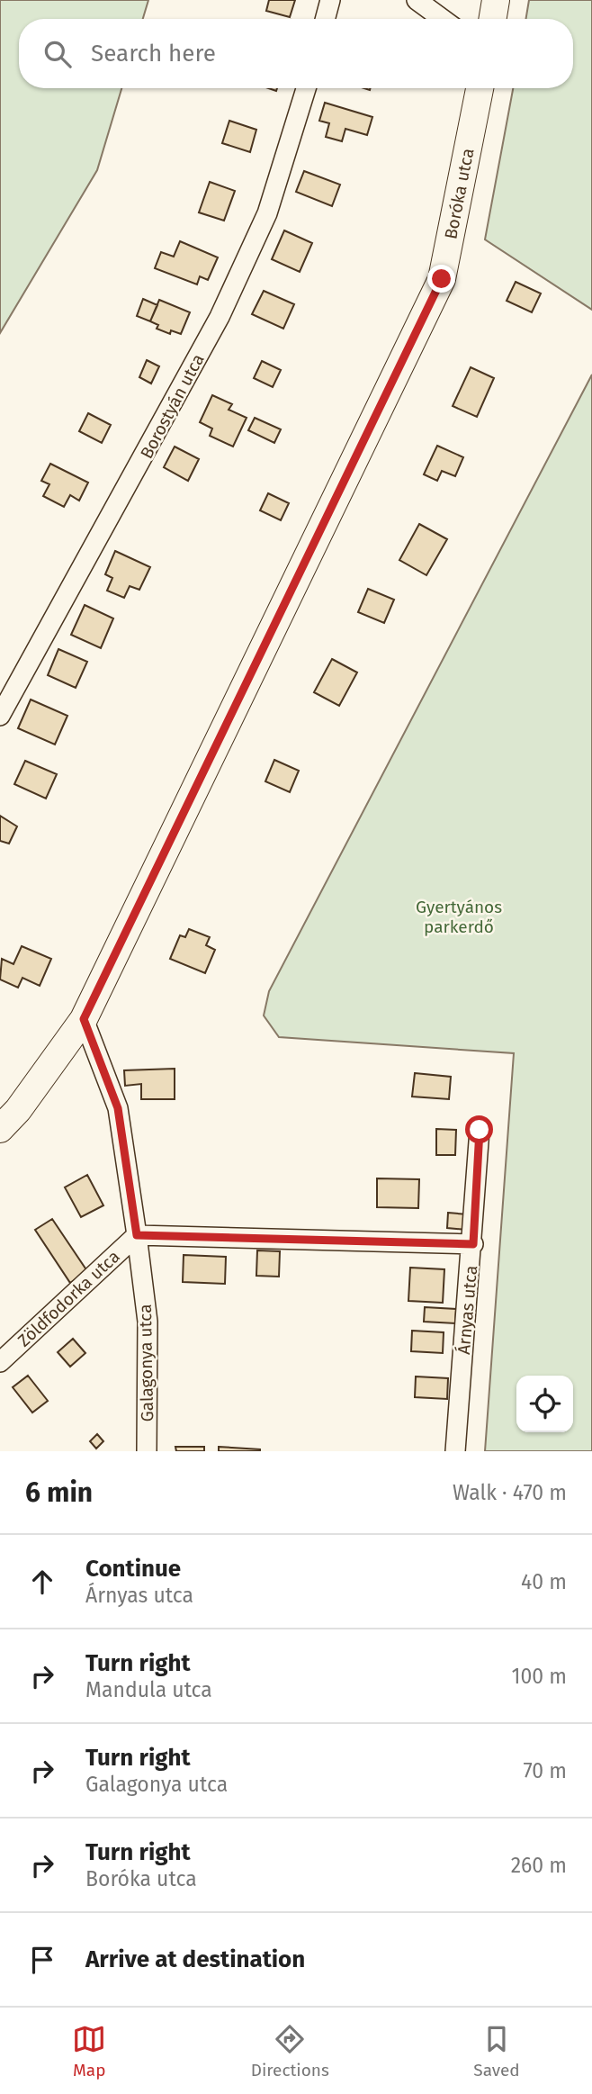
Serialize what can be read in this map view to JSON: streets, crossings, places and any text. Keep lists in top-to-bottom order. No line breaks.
{"streets":{"street":["Boróka utca","Borostyán utca","Zöldfodorka utca","Árnyas utca","Galagonya utca"]},"crossings":[["Boróka utca","Galagonya utca"],["Zöldfodorka utca","Galagonya utca"]],"parks":["Gyertyános parkerdő"],"page":{"search":"Search here","heading":["6 min","Walk · 470 m"],"list":[["Continue","Árnyas utca","40 m"],["Turn right","Mandula utca","100 m"],["Turn right","Galagonya utca","70 m"],["Turn right","Boróka utca","260 m"],"Arrive at destination"],"nav":["Map","Directions","Saved"]}}
